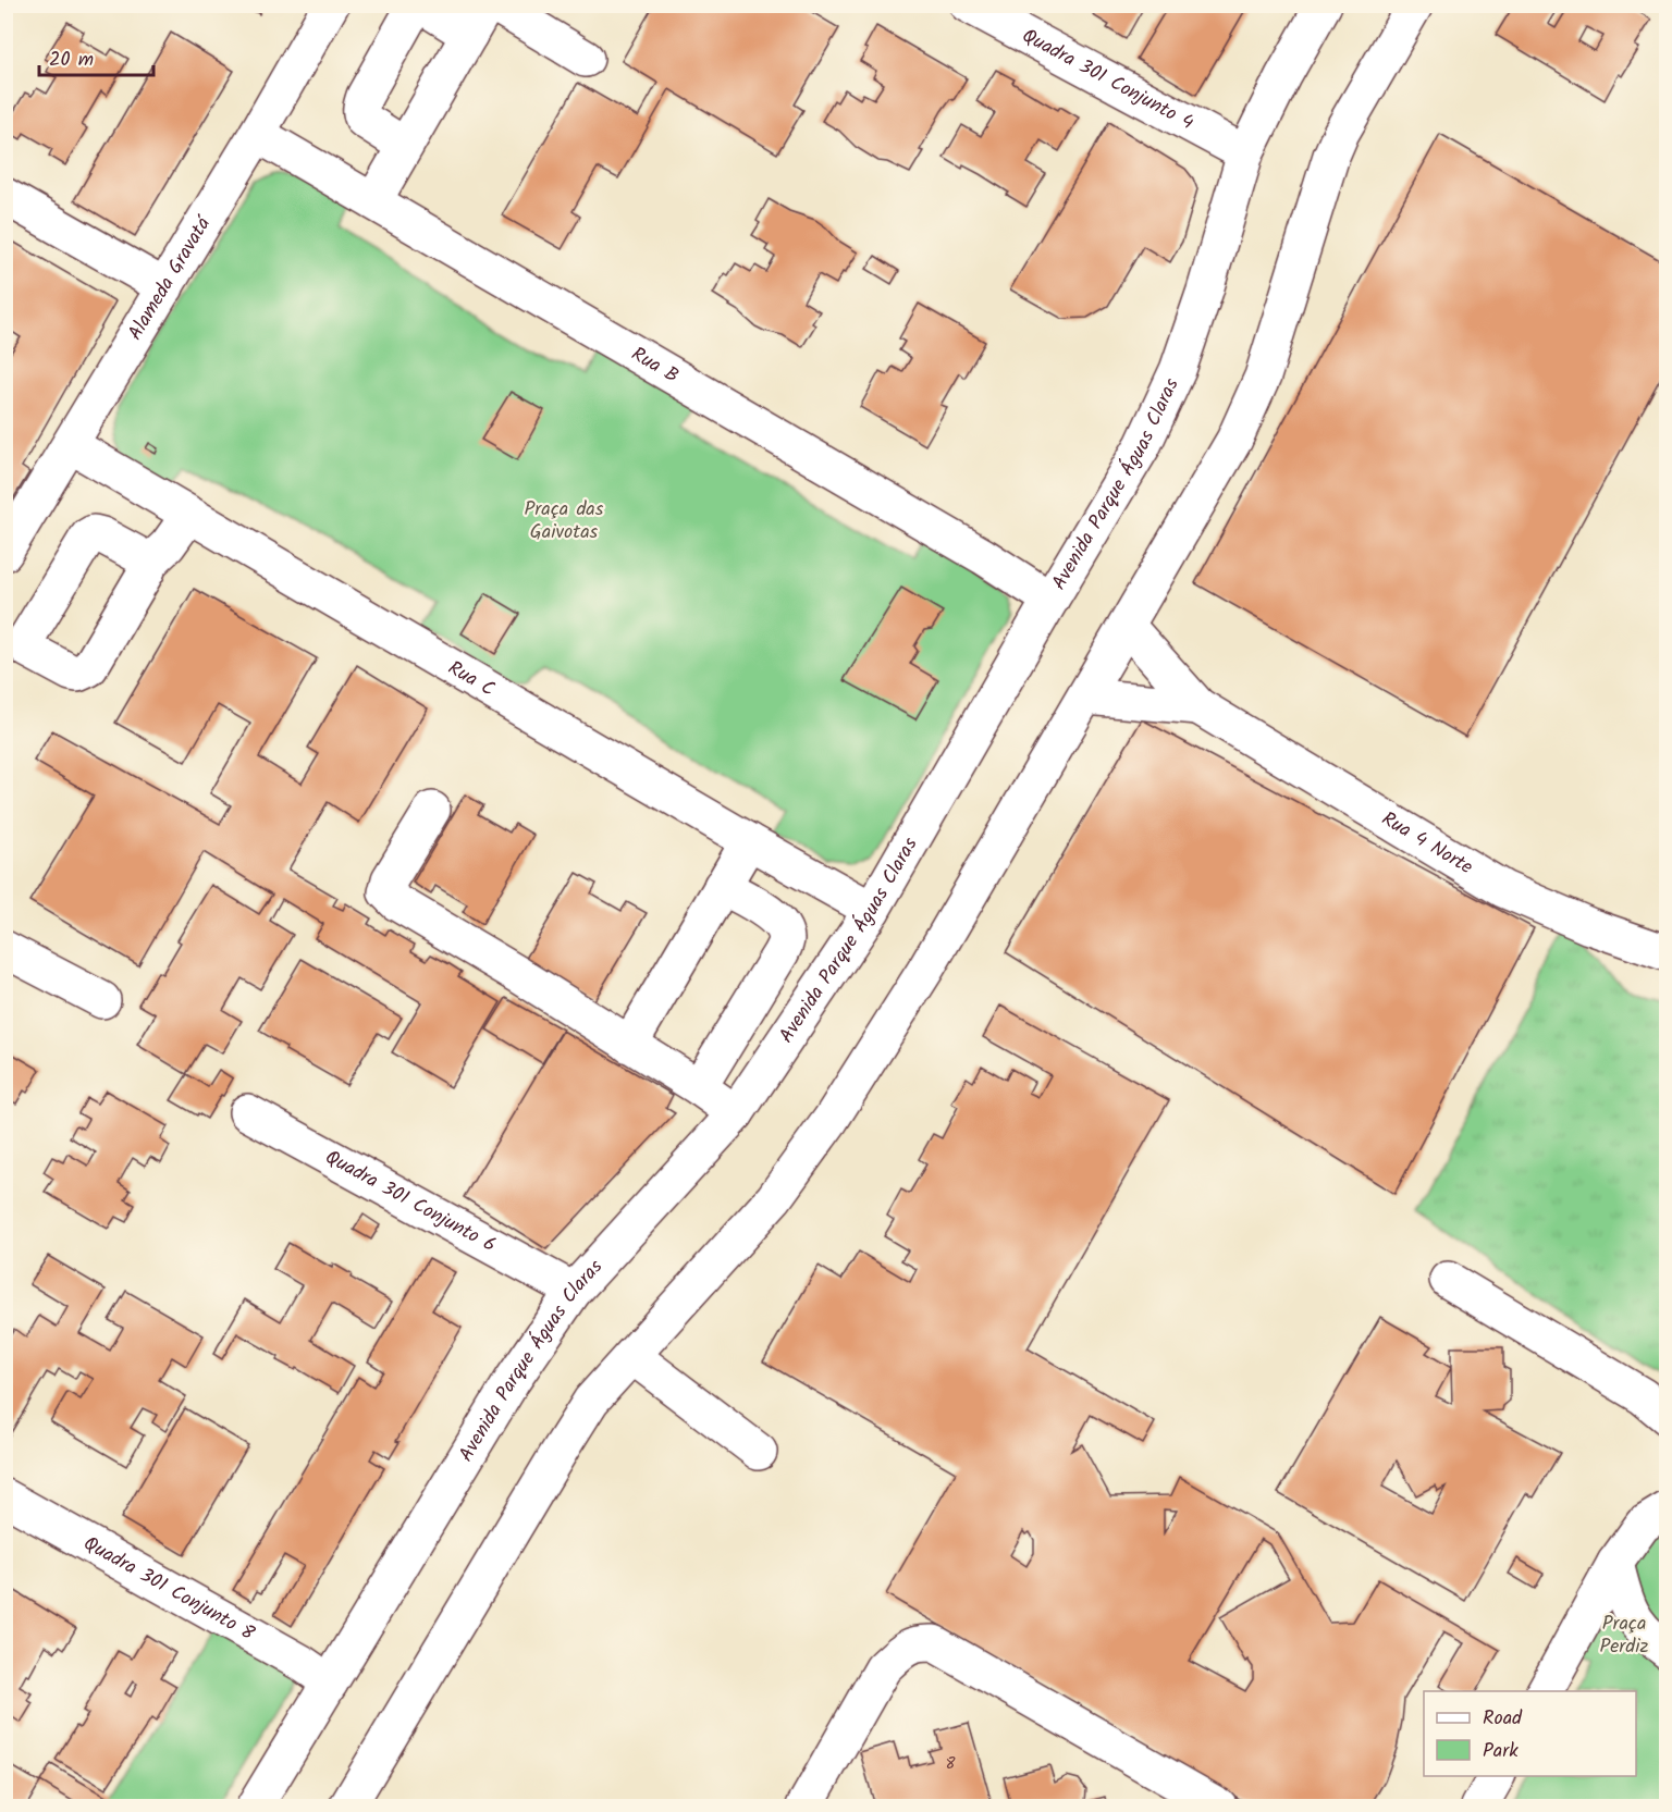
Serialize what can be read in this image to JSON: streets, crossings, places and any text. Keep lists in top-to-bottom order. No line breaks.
{"streets":{"street":["Quadra 301 Conjunto 4","Alameda Gravatá","Rua B","Avenida Parque Águas Claras","Rua C","Rua 4 Norte","Quadra 301 Conjunto 6","Quadra 301 Conjunto 8"]},"crossings":[["Quadra 301 Conjunto 4","Avenida Parque Águas Claras"],["Alameda Gravatá","Rua B"],["Alameda Gravatá","Rua C"],["Rua B","Avenida Parque Águas Claras"],["Avenida Parque Águas Claras","Rua C"],["Avenida Parque Águas Claras","Quadra 301 Conjunto 6"],["Avenida Parque Águas Claras","Quadra 301 Conjunto 8"]],"parks":["Praça das Gaivotas","Praça Perdiz"],"house_numbers":["8"],"legend":["Road","Park"],"scale_bar":"20 m"}
